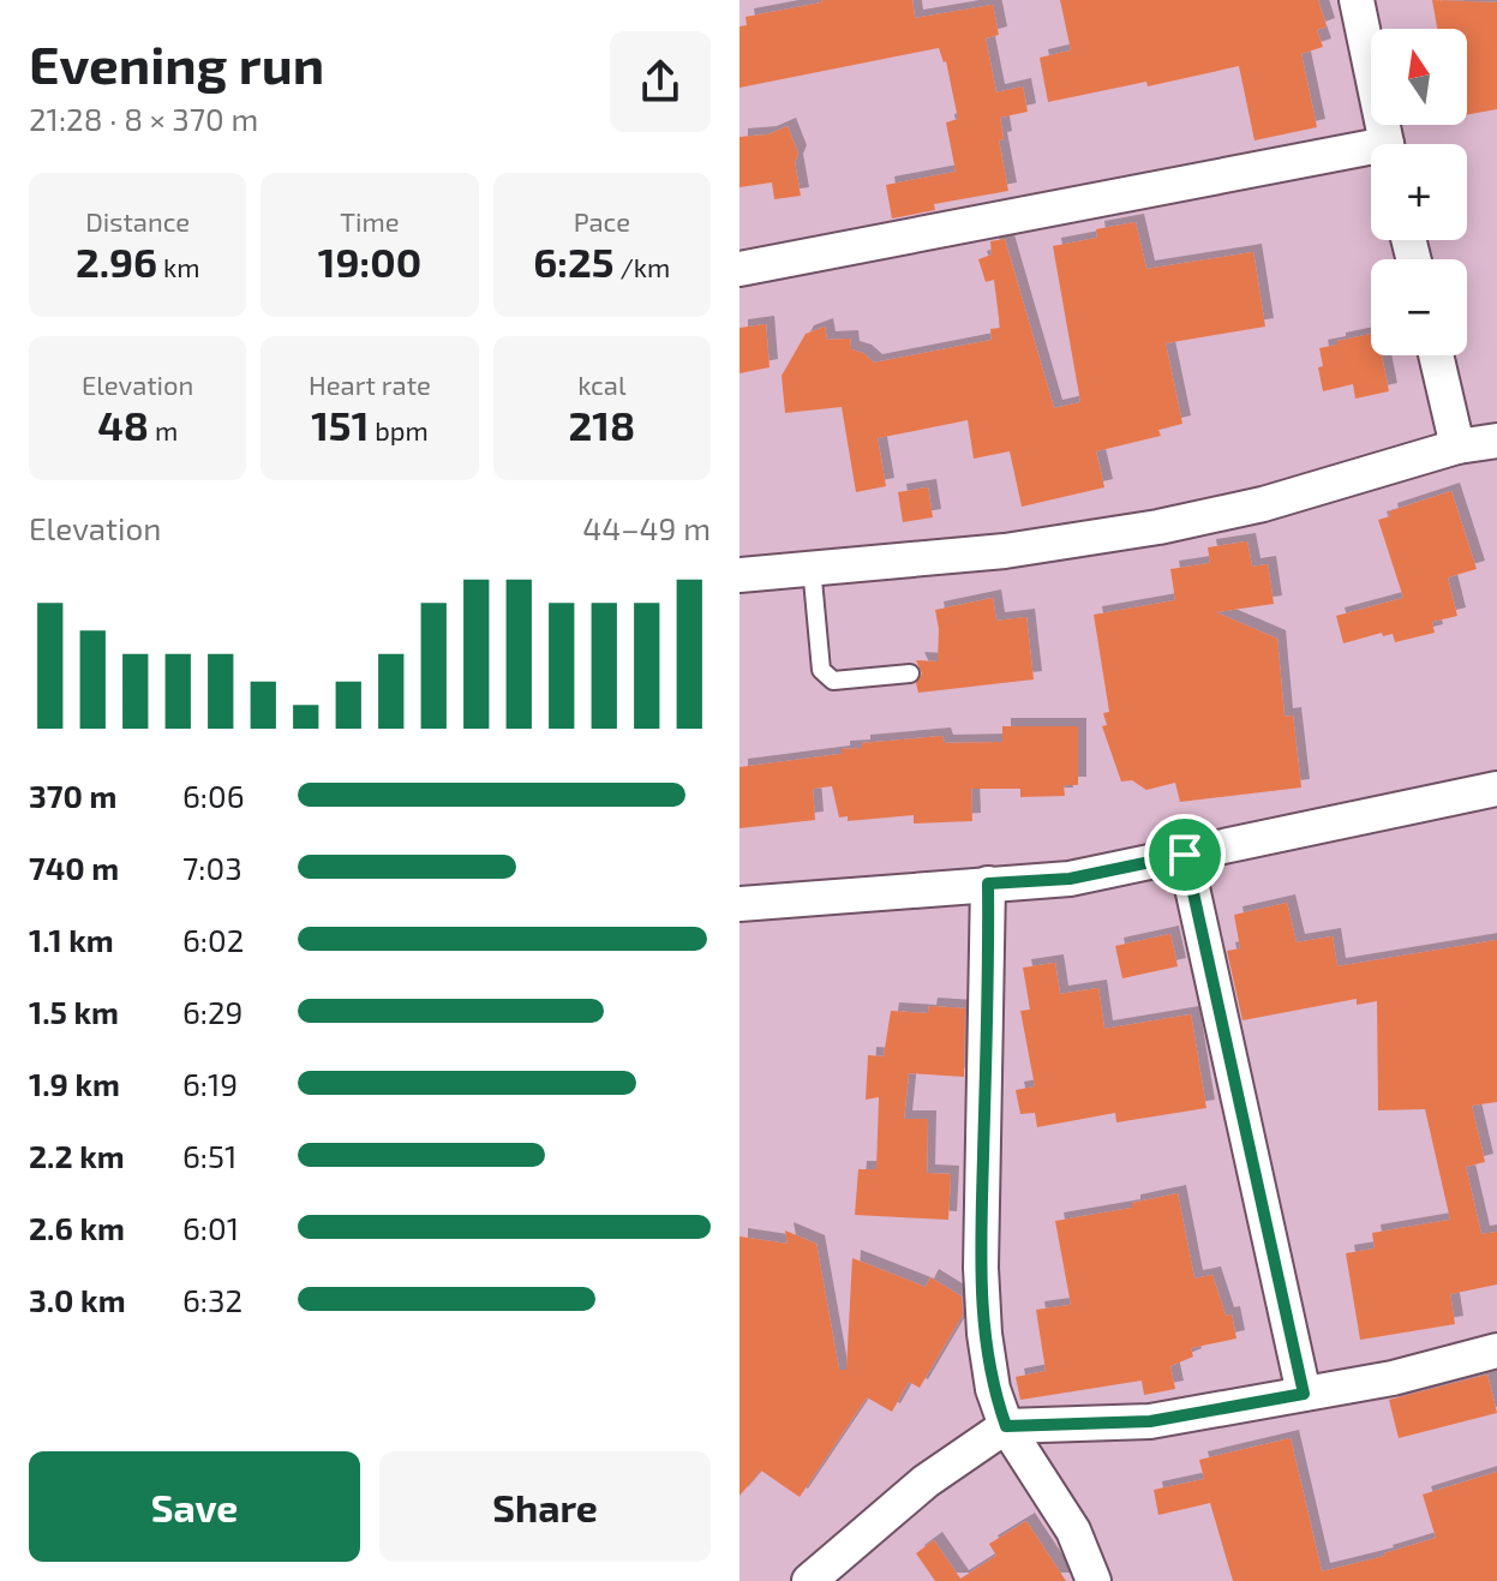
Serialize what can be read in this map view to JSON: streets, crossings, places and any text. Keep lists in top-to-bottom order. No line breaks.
{"north":"top","page":{"heading":["Evening run","21:28 · 8 × 370 m"],"map_buttons":["+","−"],"stats":[["Distance","2.96 km"],["Time","19:00"],["Pace","6:25 /km"],["Elevation","48 m"],["Heart rate","151 bpm"],["kcal","218"]],"chart":["Elevation","44–49 m"],"list":[{"name":"370 m","note":"6:06"},{"name":"740 m","note":"7:03"},{"name":"1.1 km","note":"6:02"},{"name":"1.5 km","note":"6:29"},{"name":"1.9 km","note":"6:19"},{"name":"2.2 km","note":"6:51"},{"name":"2.6 km","note":"6:01"},{"name":"3.0 km","note":"6:32"}],"buttons":["Save","Share"]}}
